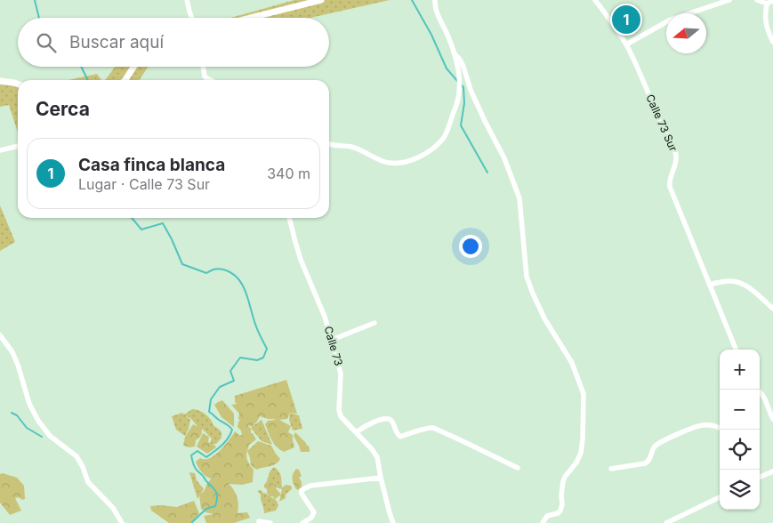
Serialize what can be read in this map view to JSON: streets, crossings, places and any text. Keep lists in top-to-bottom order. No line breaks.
{"streets":{"street":["Calle 73 Sur","Calle 73"]},"north":"left","page":{"pins":"1","search":"Buscar aquí","heading":"Cerca","list":[{"mark":"1","name":"Casa finca blanca","note":"Lugar · Calle 73 Sur","value":"340 m"}],"map_buttons":["+","−"]}}
